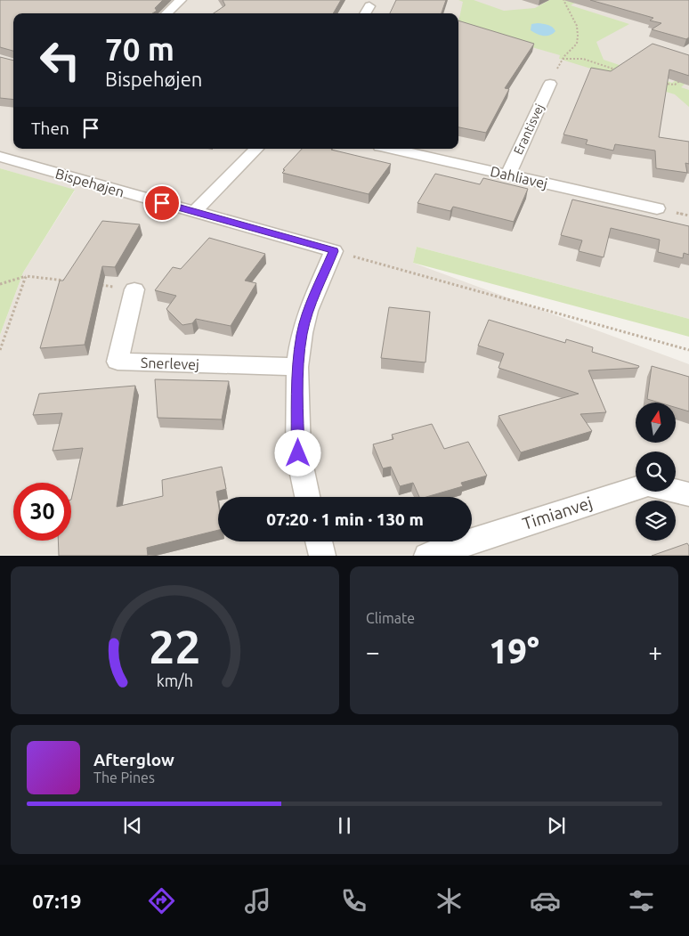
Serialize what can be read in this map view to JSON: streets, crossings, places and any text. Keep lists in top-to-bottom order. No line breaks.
{"streets":{"street":["Erantisvej","Dahliavej","Bispehøjen","Snerlevej","Timianvej"]},"crossings":[["Erantisvej","Dahliavej"]],"north":"top","page":{"turn":["70 m","Bispehøjen"],"then":"Then","limit":"30","trip":"07:20 · 1 min · 130 m","tile":"Climate","heat":["−","19°","+"],"song":["Afterglow","The Pines"],"tabs":"07:19","gauge":["22","km/h"]}}
